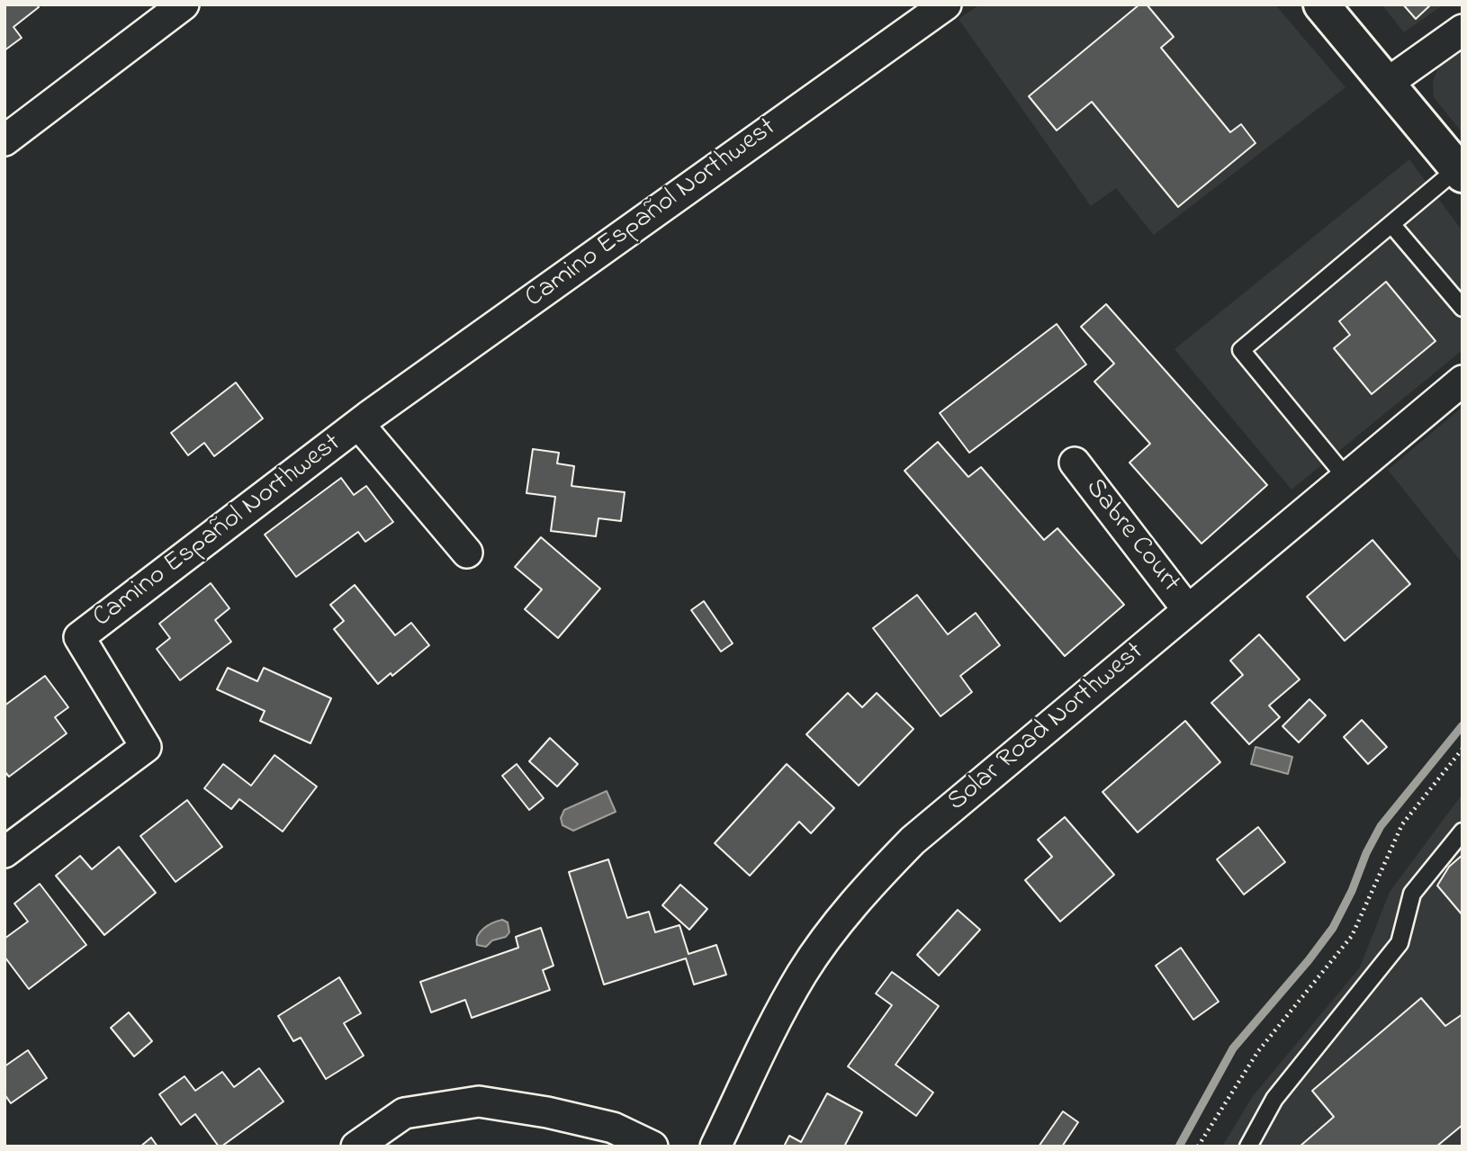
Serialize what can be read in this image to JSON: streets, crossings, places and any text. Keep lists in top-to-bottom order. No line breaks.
{"streets":{"street":["Camino Español Northwest","Sabre Court","Solar Road Northwest"]},"crossings":[["Sabre Court","Solar Road Northwest"]]}
